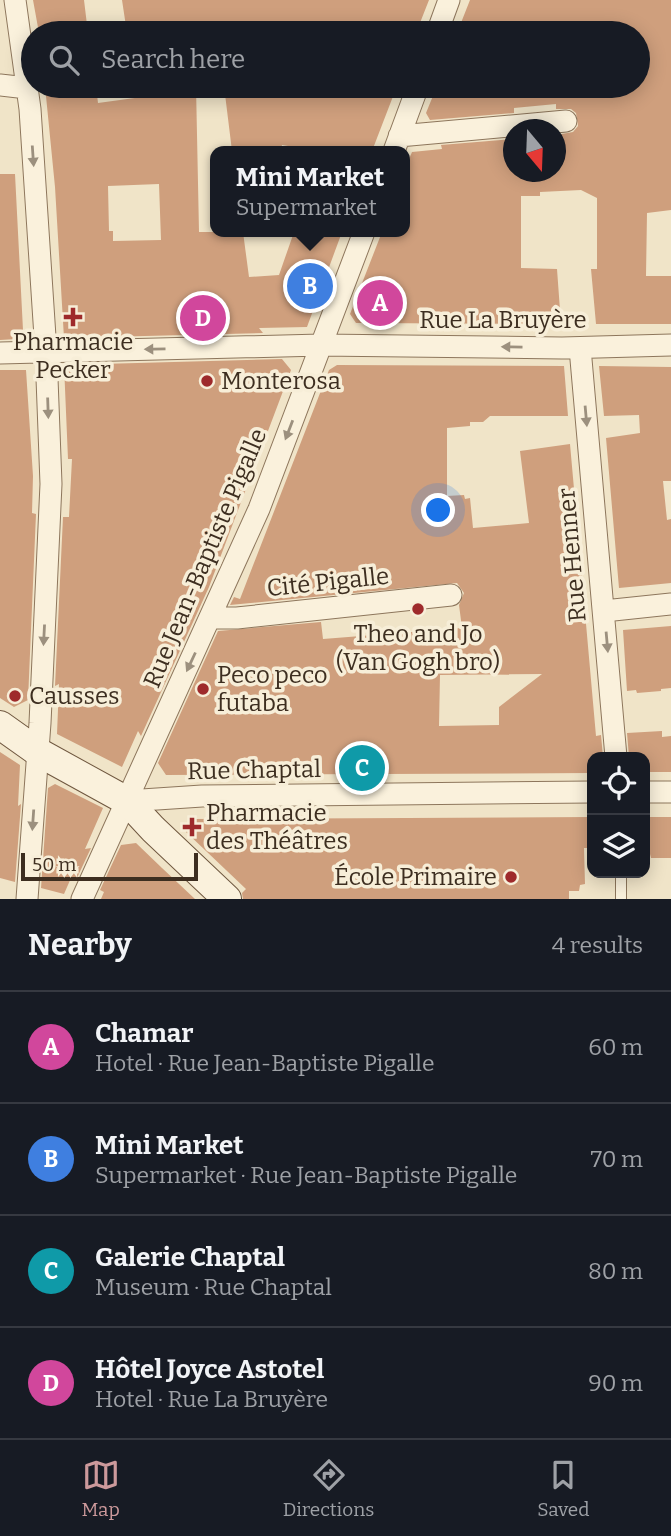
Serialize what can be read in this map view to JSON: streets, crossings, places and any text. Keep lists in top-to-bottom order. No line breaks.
{"streets":{"street":["Rue La Bruyère","Rue Henner","Rue Jean-Baptiste Pigalle","Cité Pigalle","Rue Chaptal"]},"crossings":[["Rue La Bruyère","Rue Henner"],["Rue La Bruyère","Rue Jean-Baptiste Pigalle"],["Rue Jean-Baptiste Pigalle","Cité Pigalle"],["Rue Jean-Baptiste Pigalle","Rue Chaptal"]],"one_way":["Rue La Bruyère","Rue Henner"],"places":{"health":["Pharmacie Pecker","Pharmacie des Théâtres"],"other":["Monterosa","Theo and Jo (Van Gogh bro)","Peco peco futaba","Causses","École Primaire"]},"scale_bar":"50 m","north":"bottom","page":{"search":"Search here","popup":["Mini Market","Supermarket"],"pins":["B","A","D","C"],"scale":"50 m","heading":["Nearby","4 results"],"list":[{"mark":"A","name":"Chamar","note":"Hotel · Rue Jean-Baptiste Pigalle","value":"60 m"},{"mark":"B","name":"Mini Market","note":"Supermarket · Rue Jean-Baptiste Pigalle","value":"70 m"},{"mark":"C","name":"Galerie Chaptal","note":"Museum · Rue Chaptal","value":"80 m"},{"mark":"D","name":"Hôtel Joyce Astotel","note":"Hotel · Rue La Bruyère","value":"90 m"}],"nav":["Map","Directions","Saved"]}}
